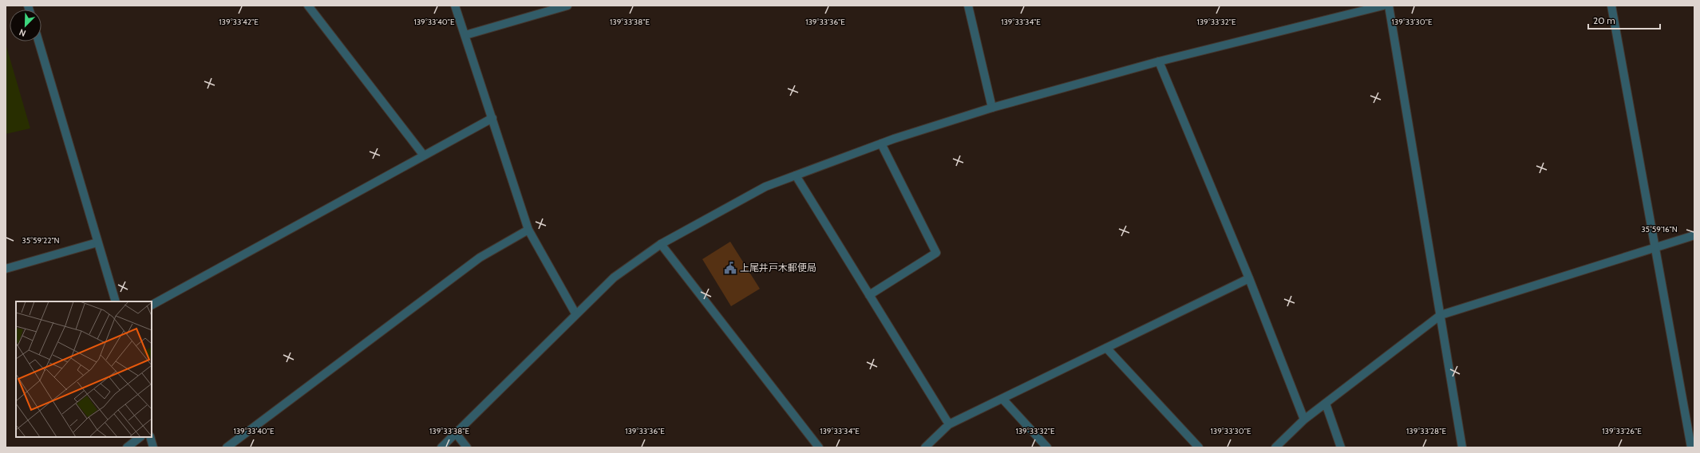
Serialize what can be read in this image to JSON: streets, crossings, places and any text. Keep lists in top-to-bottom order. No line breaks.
{"places":{"public building":["上尾井戸木郵便局"]},"scale_bar":"20 m","north":"bottom left","coordinates":["139°33'42\"E","139°33'40\"E","139°33'38\"E","139°33'36\"E","139°33'34\"E","139°33'32\"E","139°33'30\"E","35°59'16\"N","35°59'22\"N","139°33'28\"E","139°33'26\"E"]}
